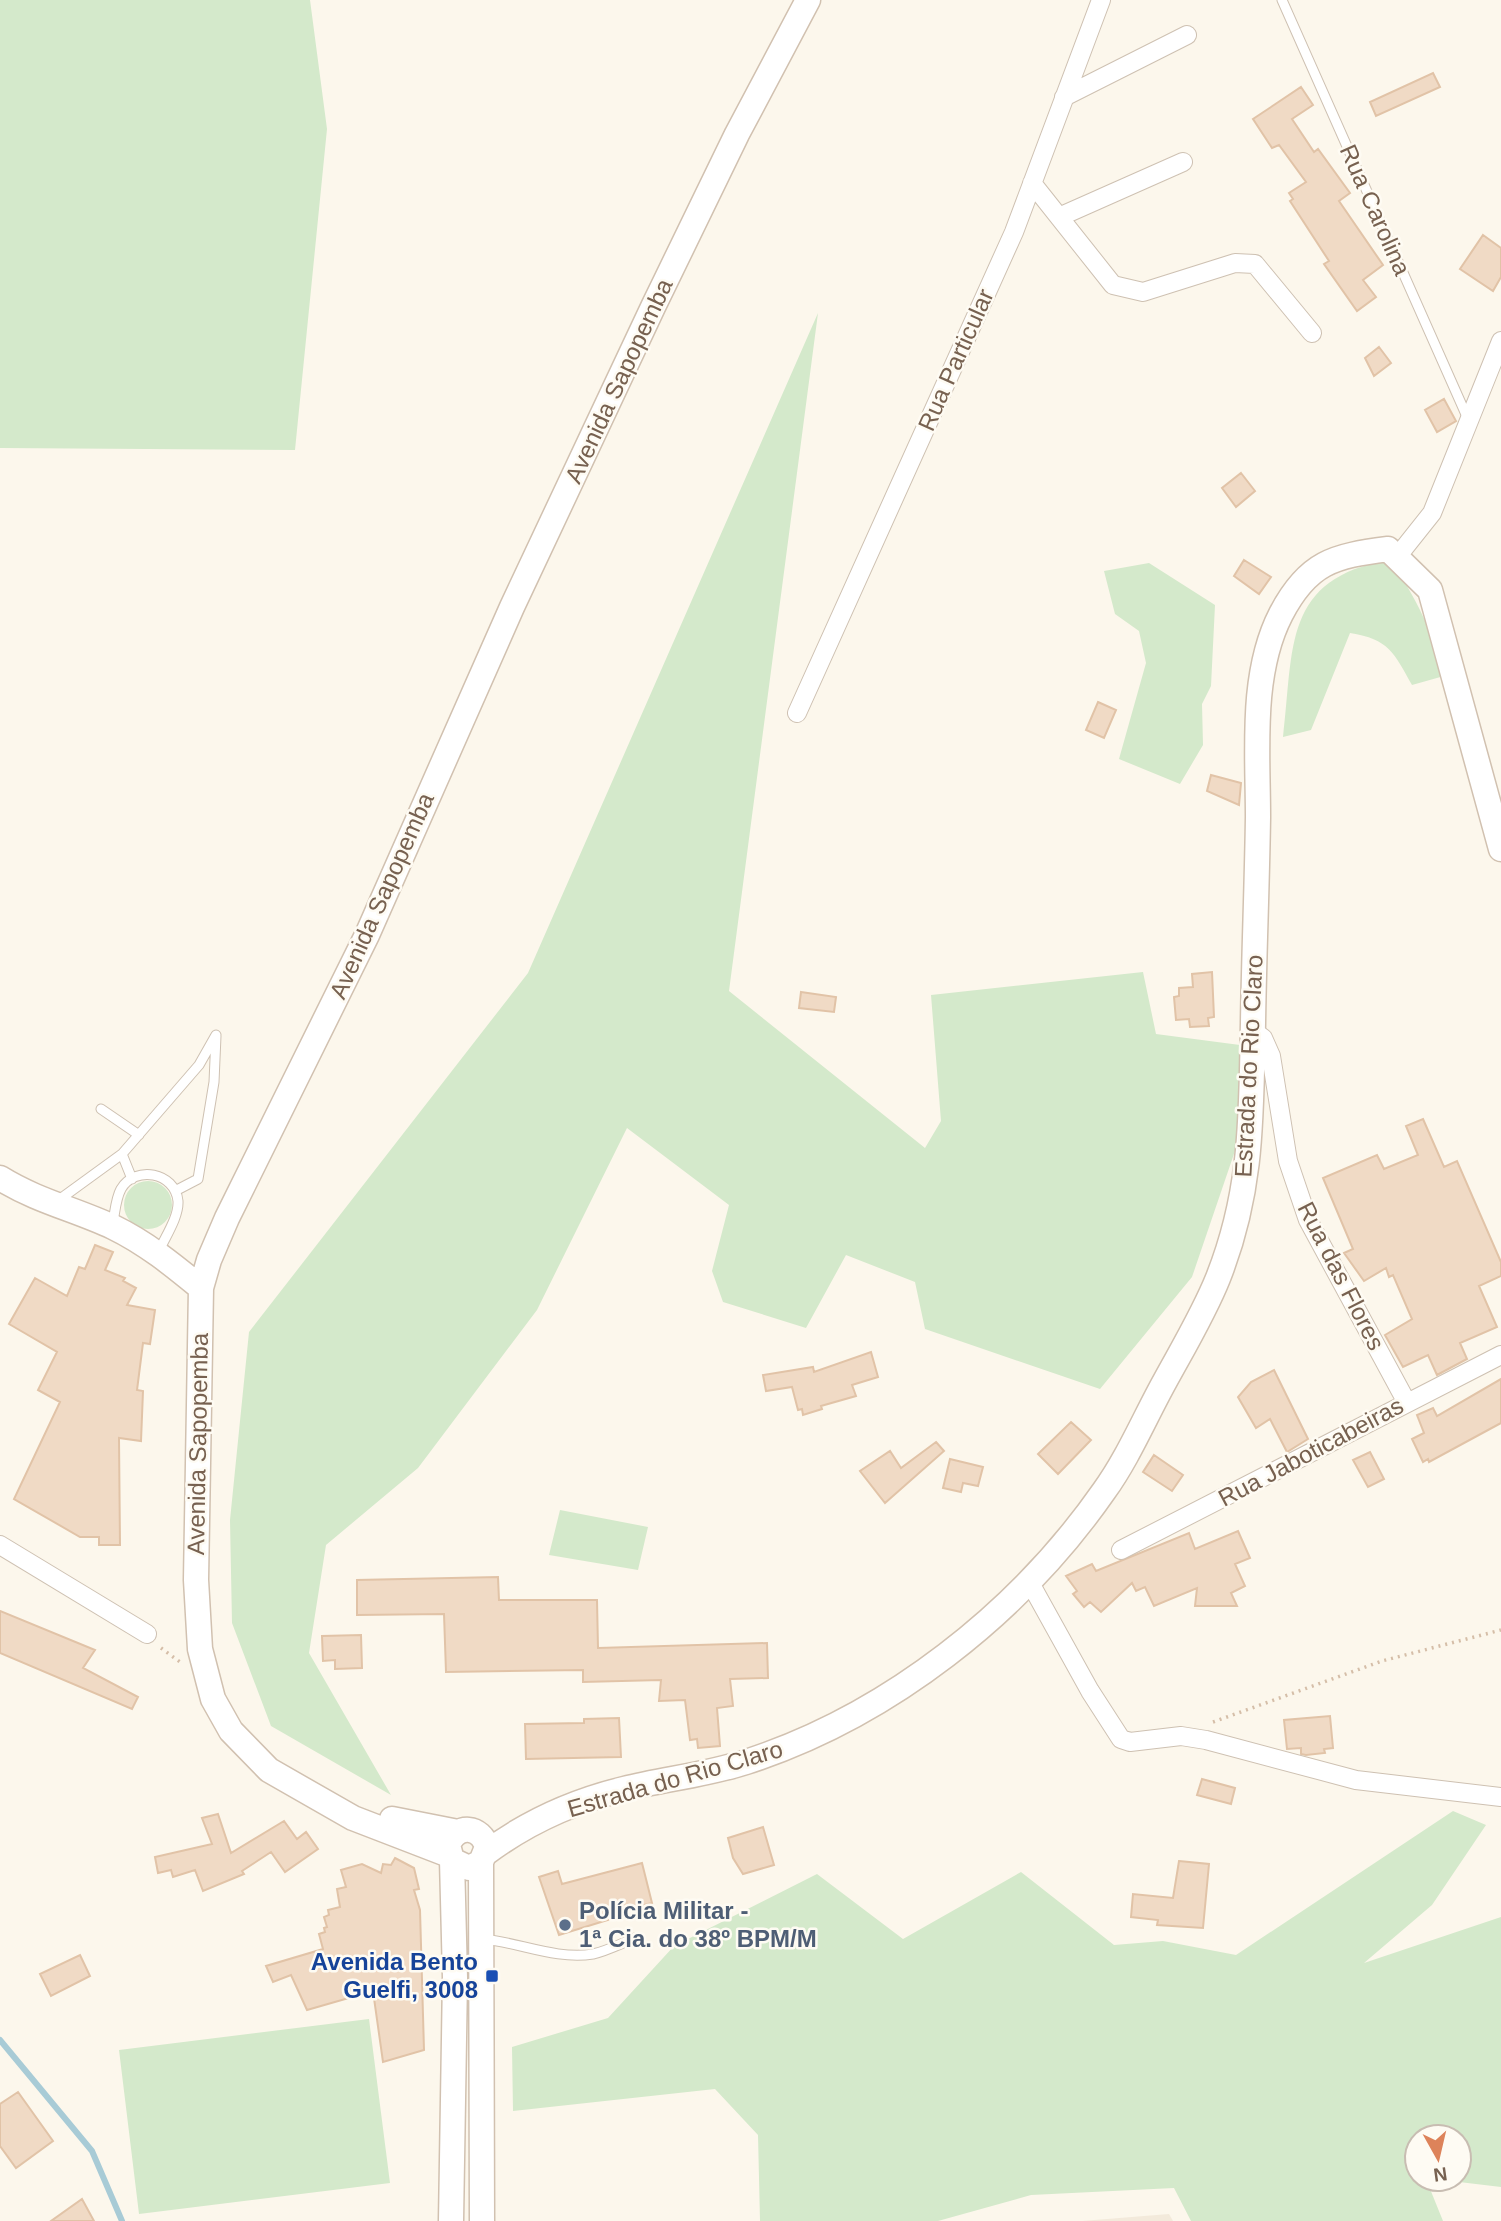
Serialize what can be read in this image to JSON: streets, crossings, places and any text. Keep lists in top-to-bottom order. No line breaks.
{"streets":{"main road":["Avenida Sapopemba","Estrada do Rio Claro"],"street":["Rua Particular","Rua das Flores","Rua Jaboticabeiras"],"lane":["Rua Carolina"]},"crossings":[["Avenida Sapopemba","Estrada do Rio Claro"],["Estrada do Rio Claro","Rua das Flores"],["Rua das Flores","Rua Jaboticabeiras"]],"places":{"other":["Polícia Militar - 1ª Cia. do 38º BPM/M"],"transit":["Avenida Bento Guelfi, 3008"]},"north":"bottom"}
